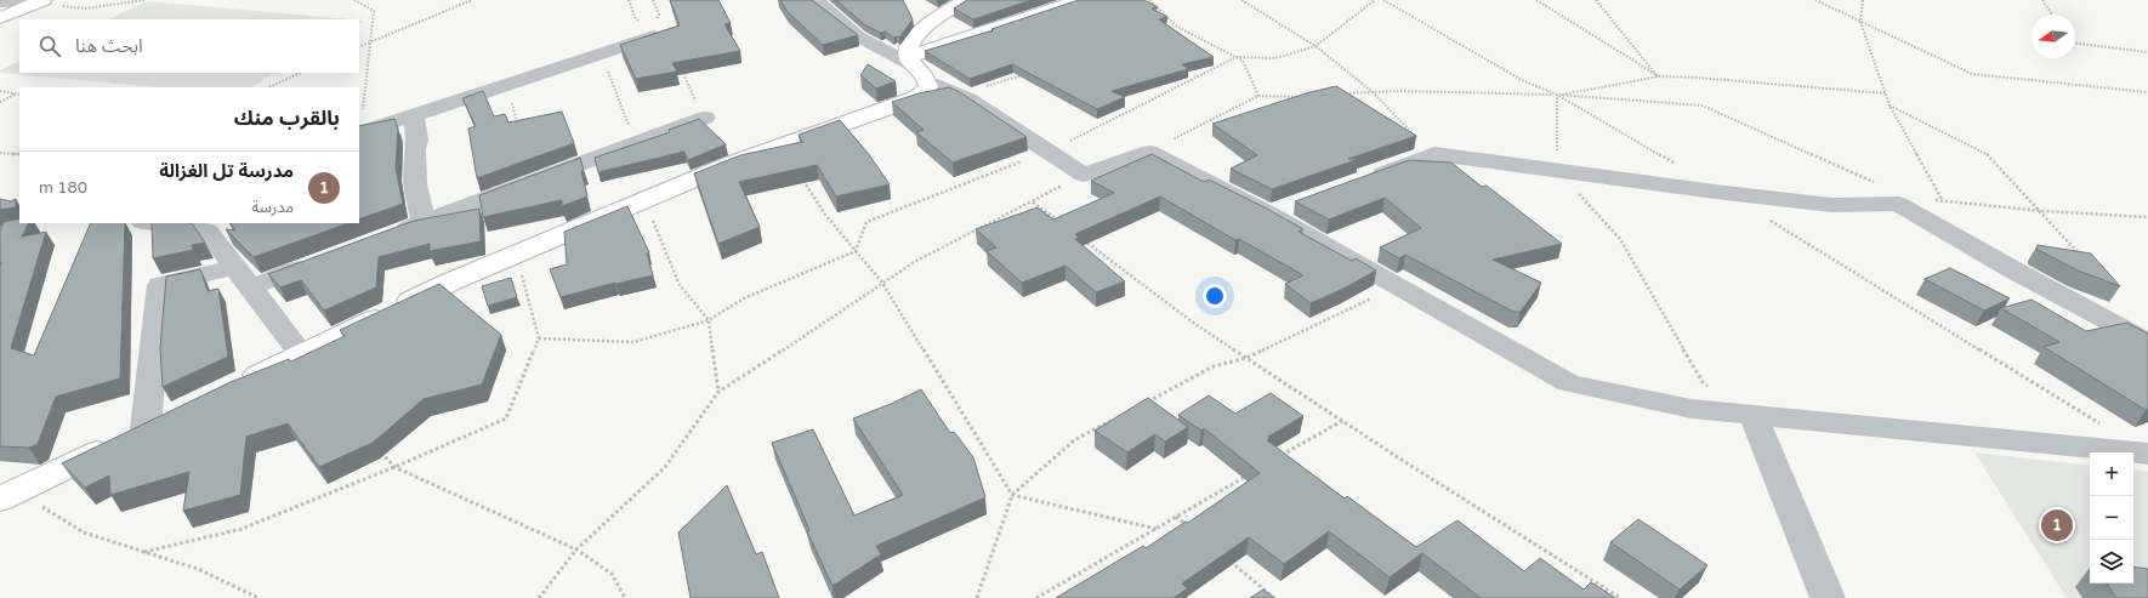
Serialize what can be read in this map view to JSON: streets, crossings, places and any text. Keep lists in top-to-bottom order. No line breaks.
{"north":"left","page":{"search":"ابحث هنا","heading":"بالقرب منك","list":[{"mark":"1","name":"مدرسة تل الغزالة","note":"مدرسة","value":"180 m"}],"map_buttons":["+","−"],"pins":"1"}}
